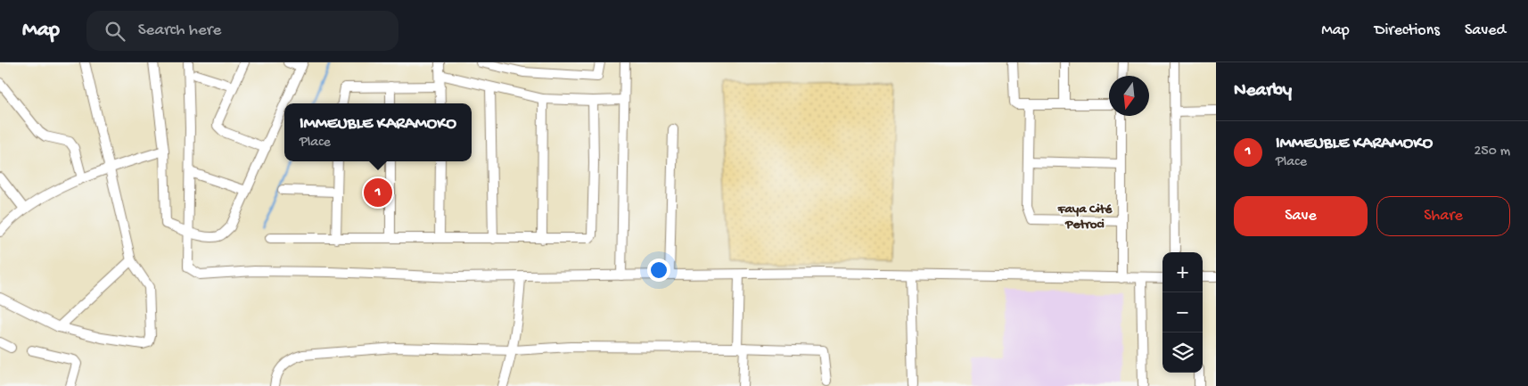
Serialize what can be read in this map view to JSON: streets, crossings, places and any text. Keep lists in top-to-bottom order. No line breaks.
{"districts":["Faya Cité Petroci"],"north":"bottom","page":{"header":"Map","search":"Search here","nav":["Map","Directions","Saved"],"heading":"Nearby","popup":["IMMEUBLE KARAMOKO","Place"],"list":[{"mark":"1","name":"IMMEUBLE KARAMOKO","note":"Place","value":"250 m"}],"pins":"1","buttons":["Save","Share"],"map_buttons":["+","−"]}}
